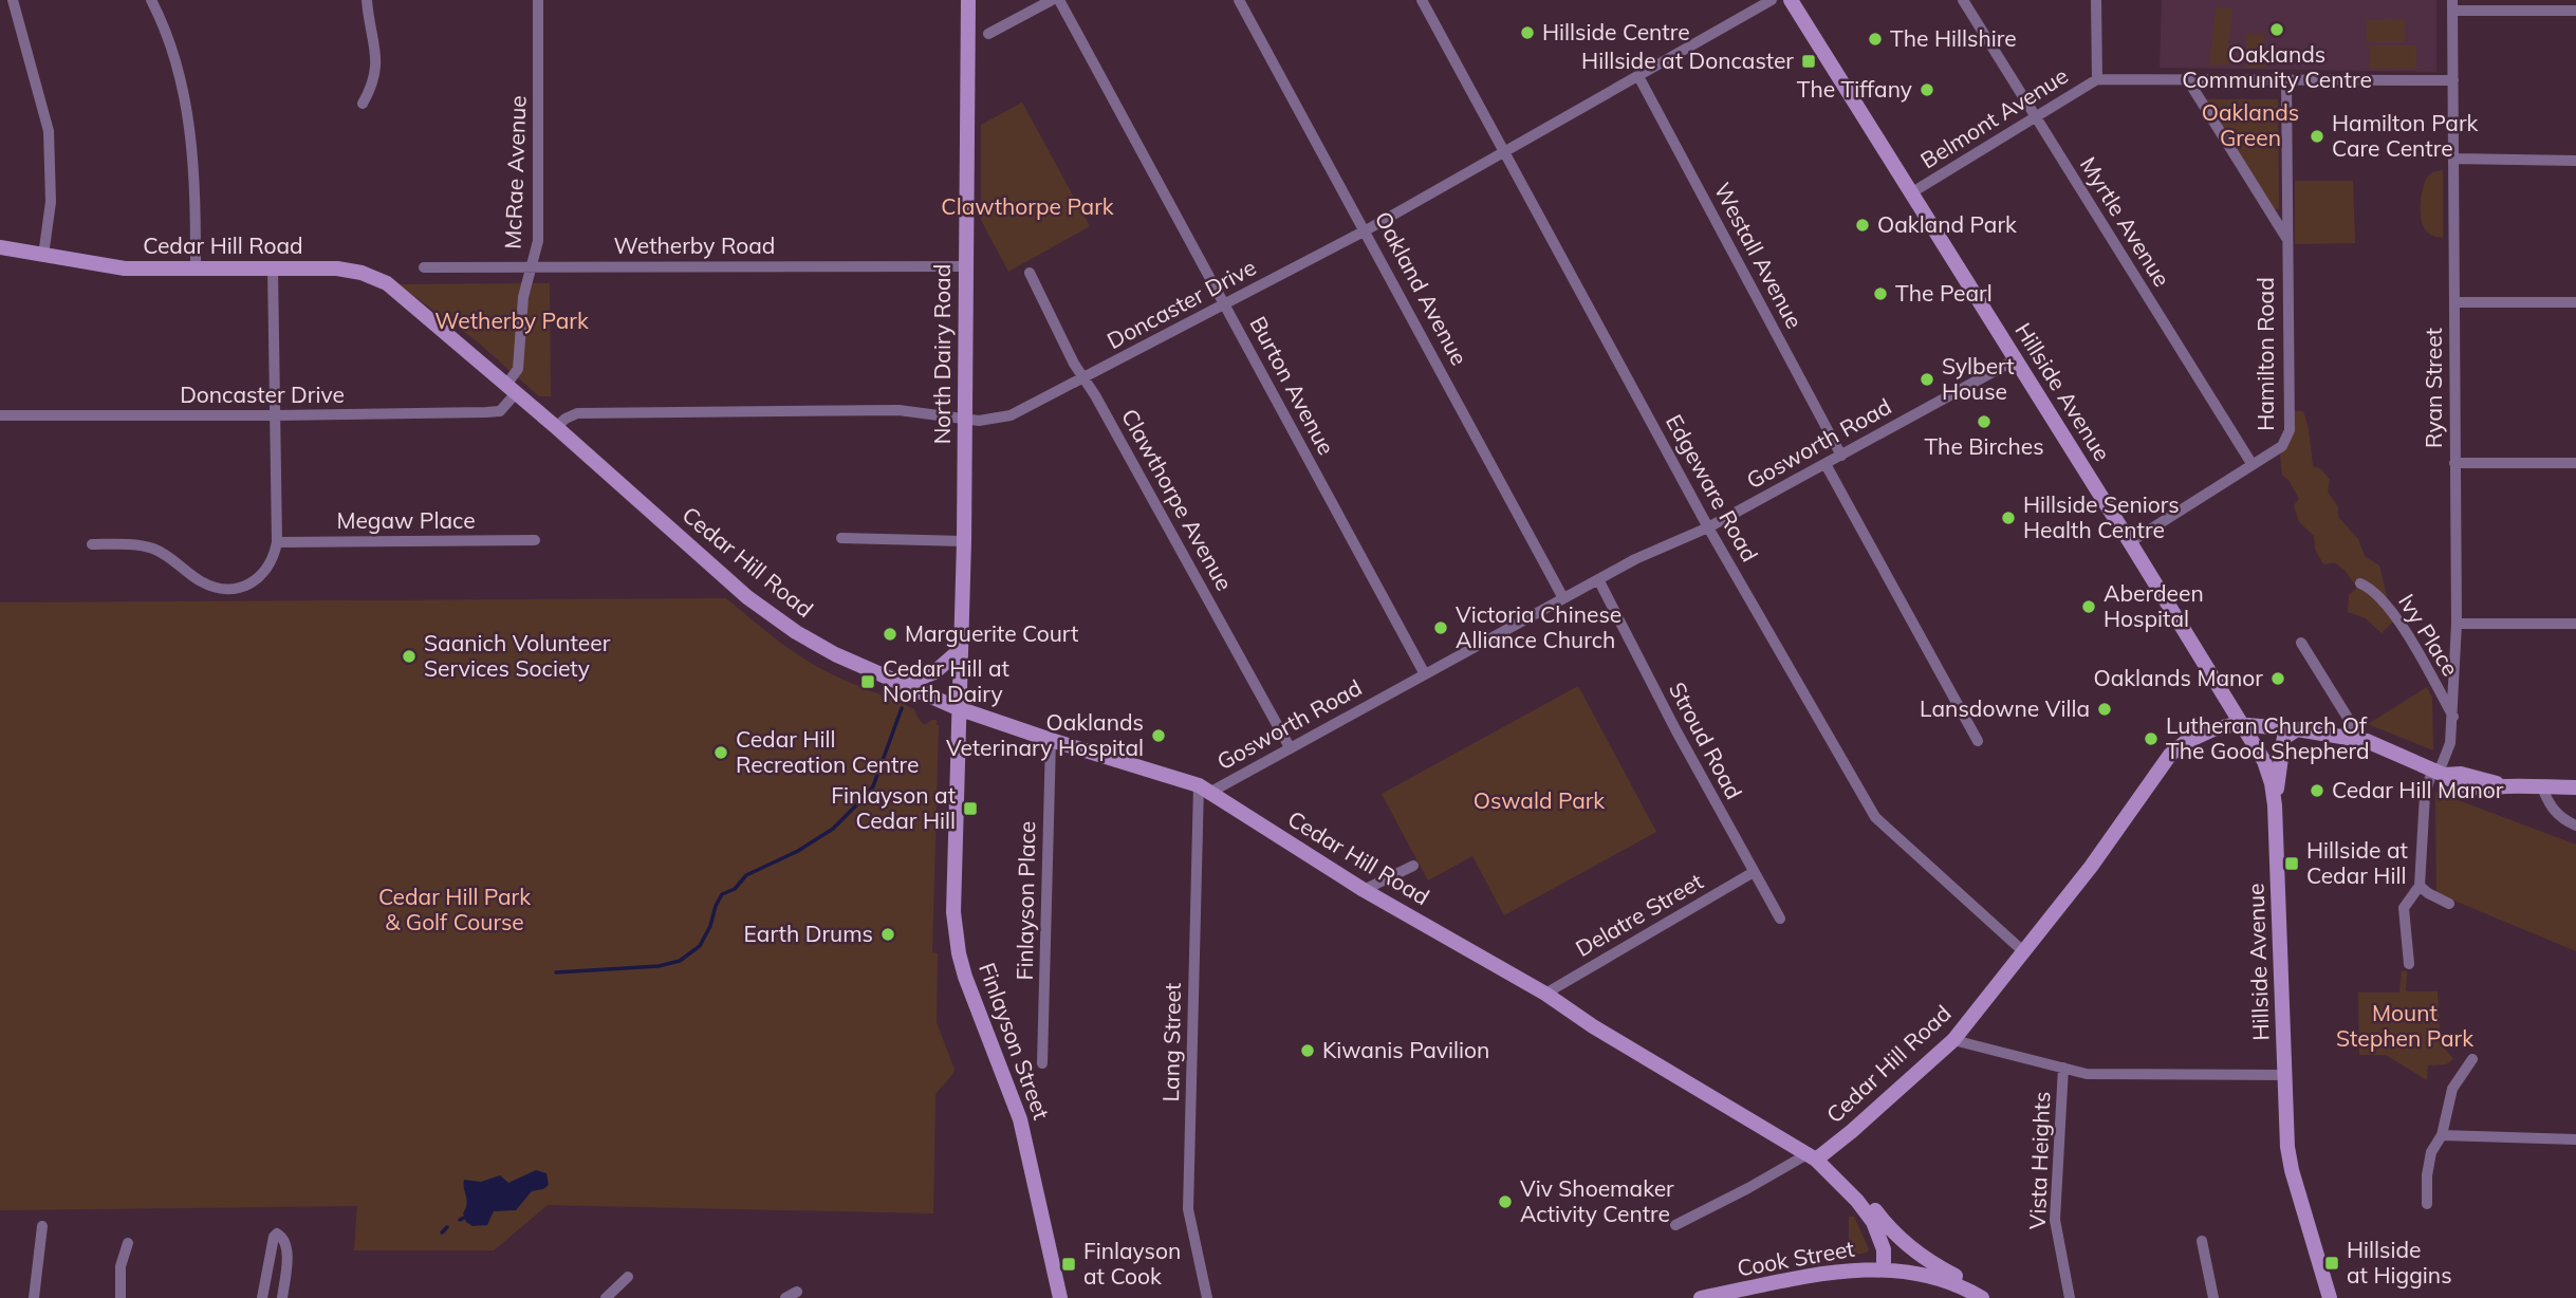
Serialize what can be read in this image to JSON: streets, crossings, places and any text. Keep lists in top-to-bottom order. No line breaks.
{"streets":{"street":["Belmont Avenue","McRae Avenue","Myrtle Avenue","Cedar Hill Road","Wetherby Road","Westall Avenue","Oakland Avenue","Doncaster Drive","North Dairy Road","Hamilton Road","Burton Avenue","Ryan Street","Hillside Avenue","Gosworth Road","Edgeware Road","Clawthorpe Avenue","Megaw Place","Ivy Place","Stroud Road","Finlayson Place","Delatre Street","Finlayson Street","Lang Street","Vista Heights","Cook Street"]},"crossings":[["Belmont Avenue","Myrtle Avenue"],["Belmont Avenue","Hamilton Road"],["Belmont Avenue","Ryan Street"],["Belmont Avenue","Hillside Avenue"],["McRae Avenue","Cedar Hill Road"],["McRae Avenue","Wetherby Road"],["McRae Avenue","Doncaster Drive"],["Myrtle Avenue","Hamilton Road"],["Cedar Hill Road","Doncaster Drive"],["Cedar Hill Road","North Dairy Road"],["Cedar Hill Road","Ryan Street"],["Cedar Hill Road","Hillside Avenue"],["Cedar Hill Road","Gosworth Road"],["Cedar Hill Road","Edgeware Road"],["Cedar Hill Road","Finlayson Place"],["Cedar Hill Road","Delatre Street"],["Cedar Hill Road","Finlayson Street"],["Cedar Hill Road","Lang Street"],["Wetherby Road","North Dairy Road"],["Westall Avenue","Doncaster Drive"],["Westall Avenue","Gosworth Road"],["Oakland Avenue","Doncaster Drive"],["Oakland Avenue","Gosworth Road"],["Doncaster Drive","North Dairy Road"],["Doncaster Drive","Burton Avenue"],["Doncaster Drive","Edgeware Road"],["Doncaster Drive","Clawthorpe Avenue"],["North Dairy Road","Finlayson Street"],["Hamilton Road","Hillside Avenue"],["Burton Avenue","Gosworth Road"],["Ryan Street","Ivy Place"],["Hillside Avenue","Gosworth Road"],["Gosworth Road","Edgeware Road"],["Gosworth Road","Clawthorpe Avenue"],["Gosworth Road","Stroud Road"],["Gosworth Road","Lang Street"],["Stroud Road","Delatre Street"]],"parks":["Oaklands Green","Clawthorpe Park","Wetherby Park","Oswald Park","Cedar Hill Park & Golf Course","Mount Stephen Park"],"places":{"other":["Oaklands Community Centre","Hillside Centre","The Hillshire","The Tiffany","Hamilton Park Care Centre","Oakland Park","The Pearl","Sylbert House","The Birches","Hillside Seniors Health Centre","Aberdeen Hospital","Victoria Chinese Alliance Church","Marguerite Court","Saanich Volunteer Services Society","Oaklands Manor","Lansdowne Villa","Oaklands Veterinary Hospital","Lutheran Church Of The Good Shepherd","Cedar Hill Recreation Centre","Cedar Hill Manor","Earth Drums","Kiwanis Pavilion","Viv Shoemaker Activity Centre"],"transit":["Hillside at Doncaster","Cedar Hill at North Dairy","Finlayson at Cedar Hill","Hillside at Cedar Hill","Hillside at Higgins","Finlayson at Cook"]}}
